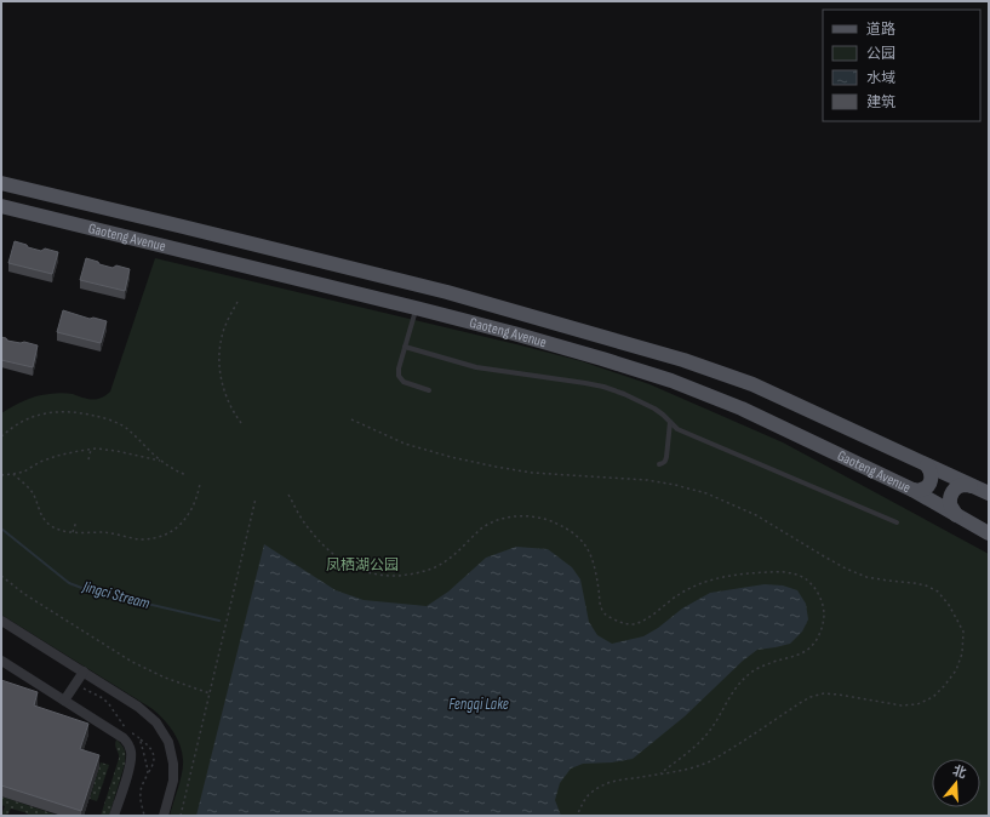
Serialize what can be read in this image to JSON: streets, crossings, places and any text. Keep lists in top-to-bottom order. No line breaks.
{"streets":{"main road":["Gaoteng Avenue"]},"water":["Jingci Stream","Fengqi Lake"],"parks":["凤栖湖公园"],"legend":["道路","公园","水域","建筑"],"north":"top"}
